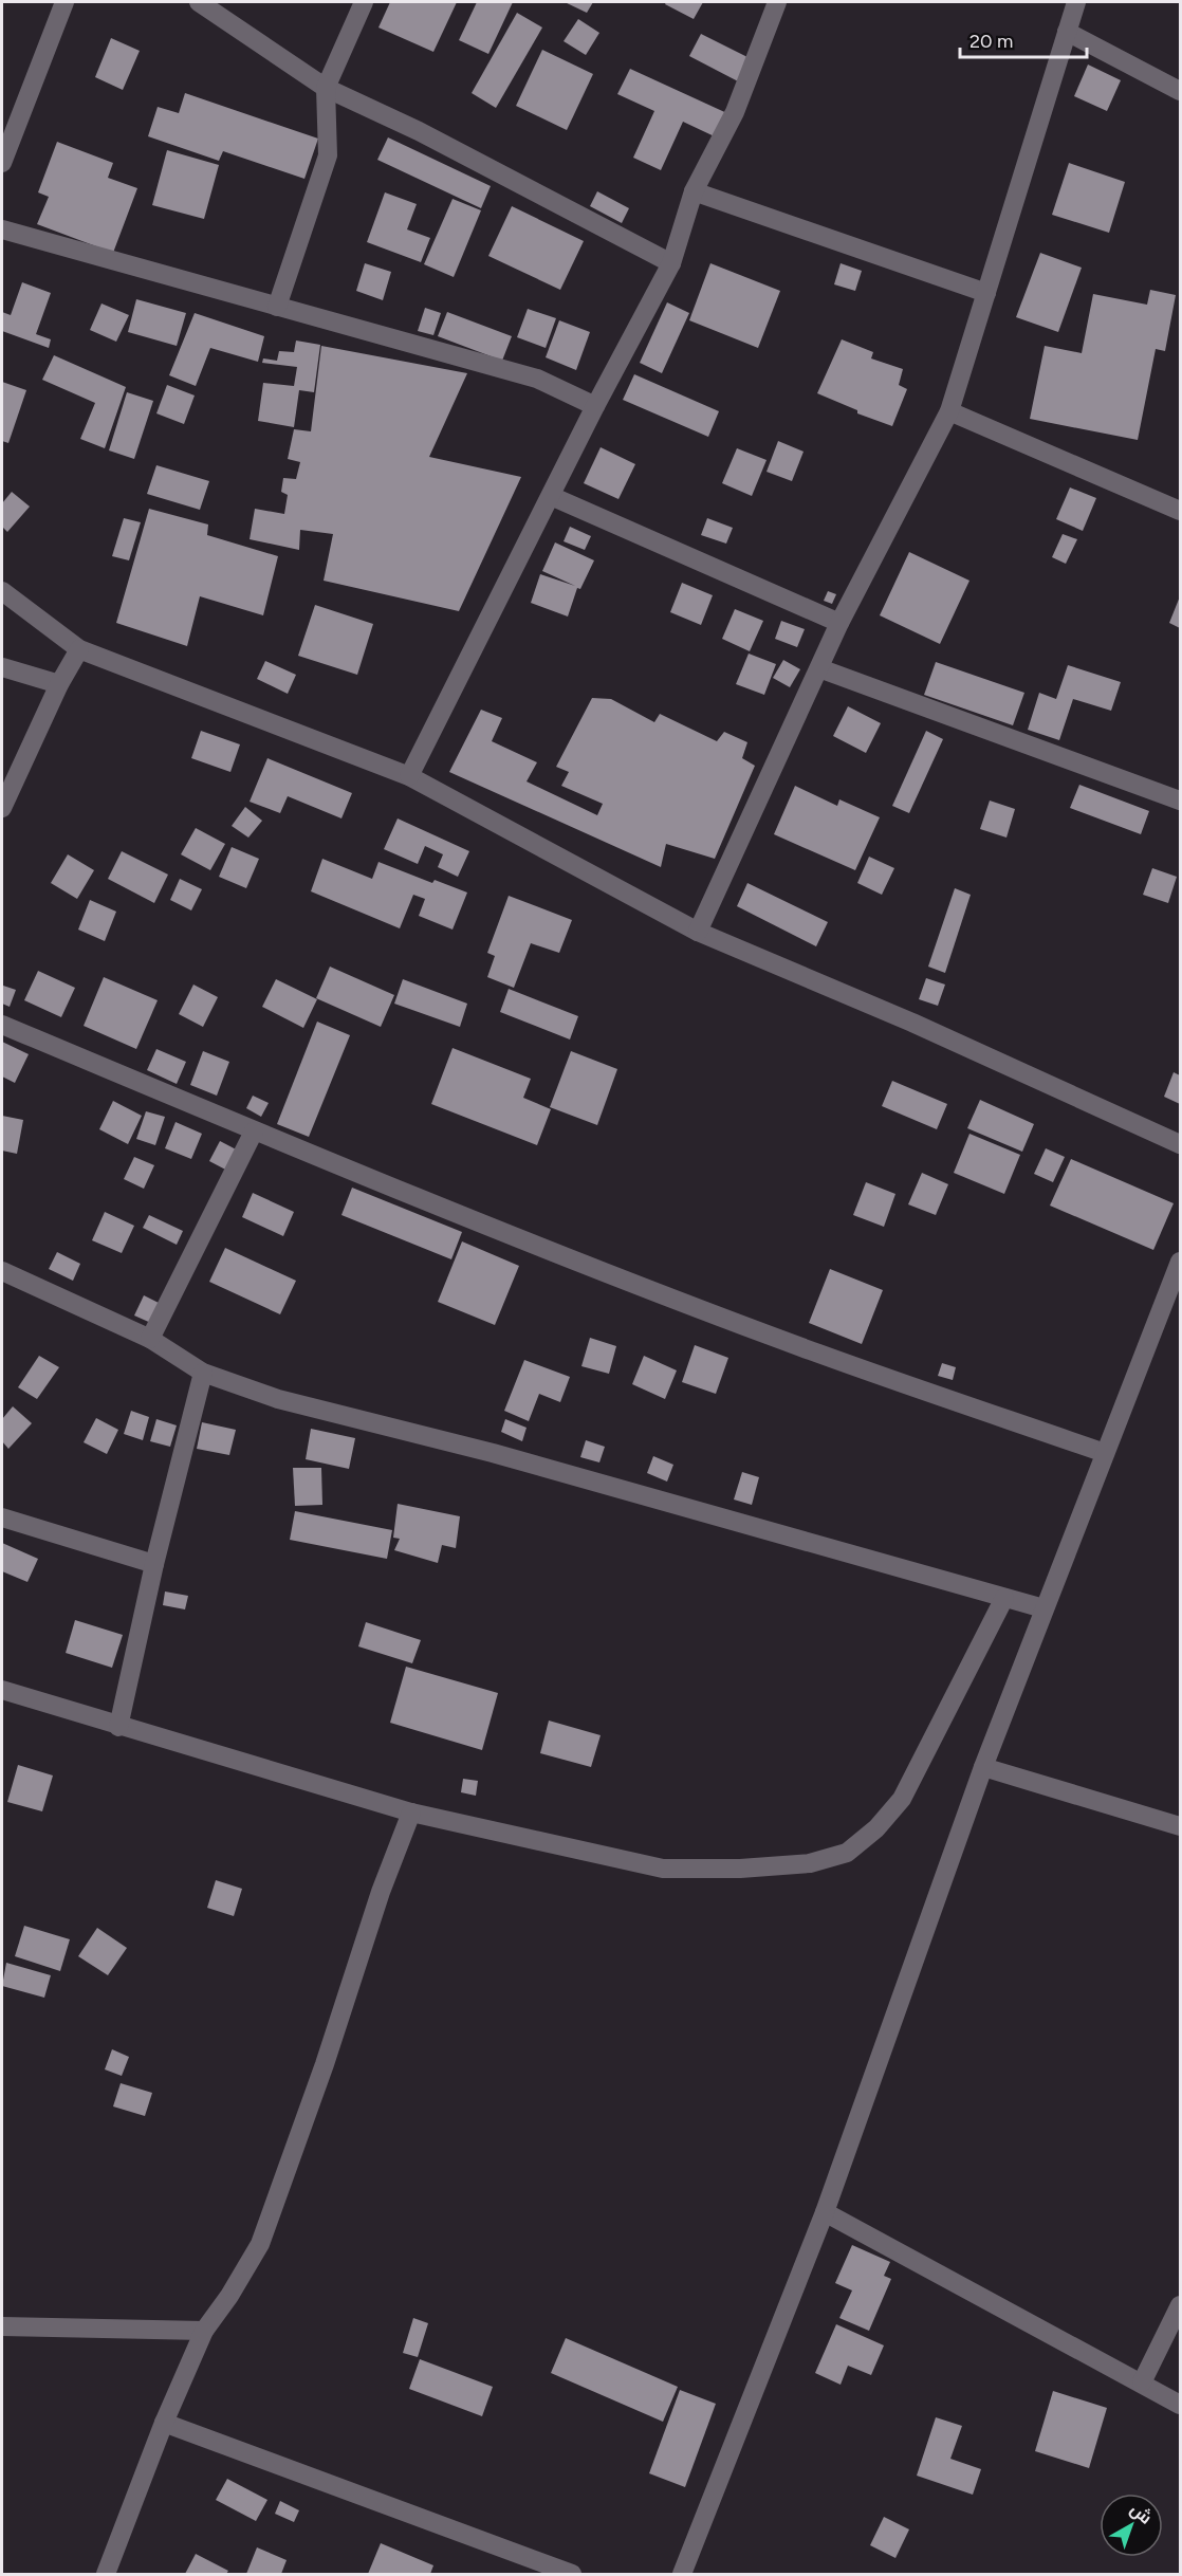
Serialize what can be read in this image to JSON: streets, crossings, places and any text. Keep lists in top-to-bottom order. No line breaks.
{"scale_bar":"20 m","north":"top right"}
